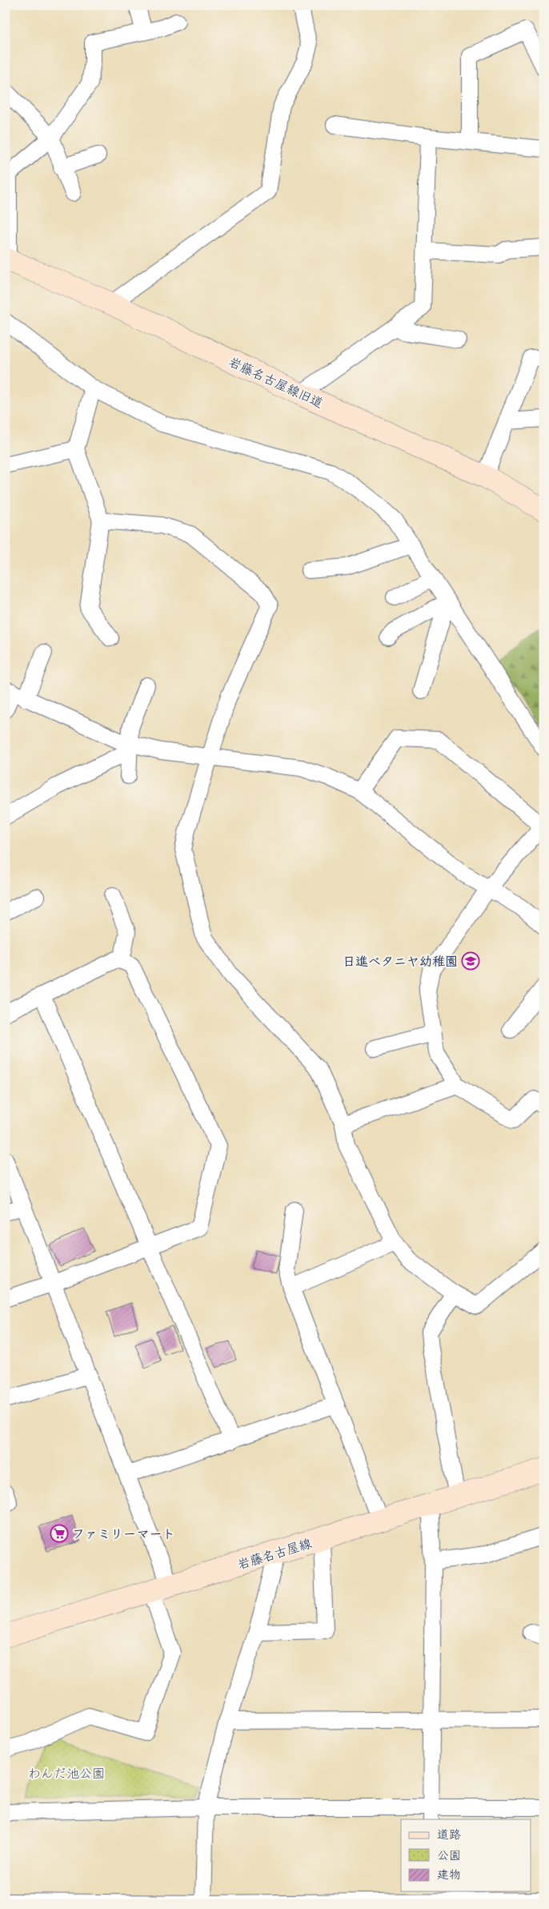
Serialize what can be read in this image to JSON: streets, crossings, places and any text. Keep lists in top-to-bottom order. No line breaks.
{"streets":{"street":["岩藤名古屋線旧道","岩藤名古屋線"]},"parks":["わんだ池公園"],"places":{"school or university":["日進ベタニヤ幼稚園"],"supermarket":["ファミリーマート"]},"legend":["道路","公園","建物"]}
